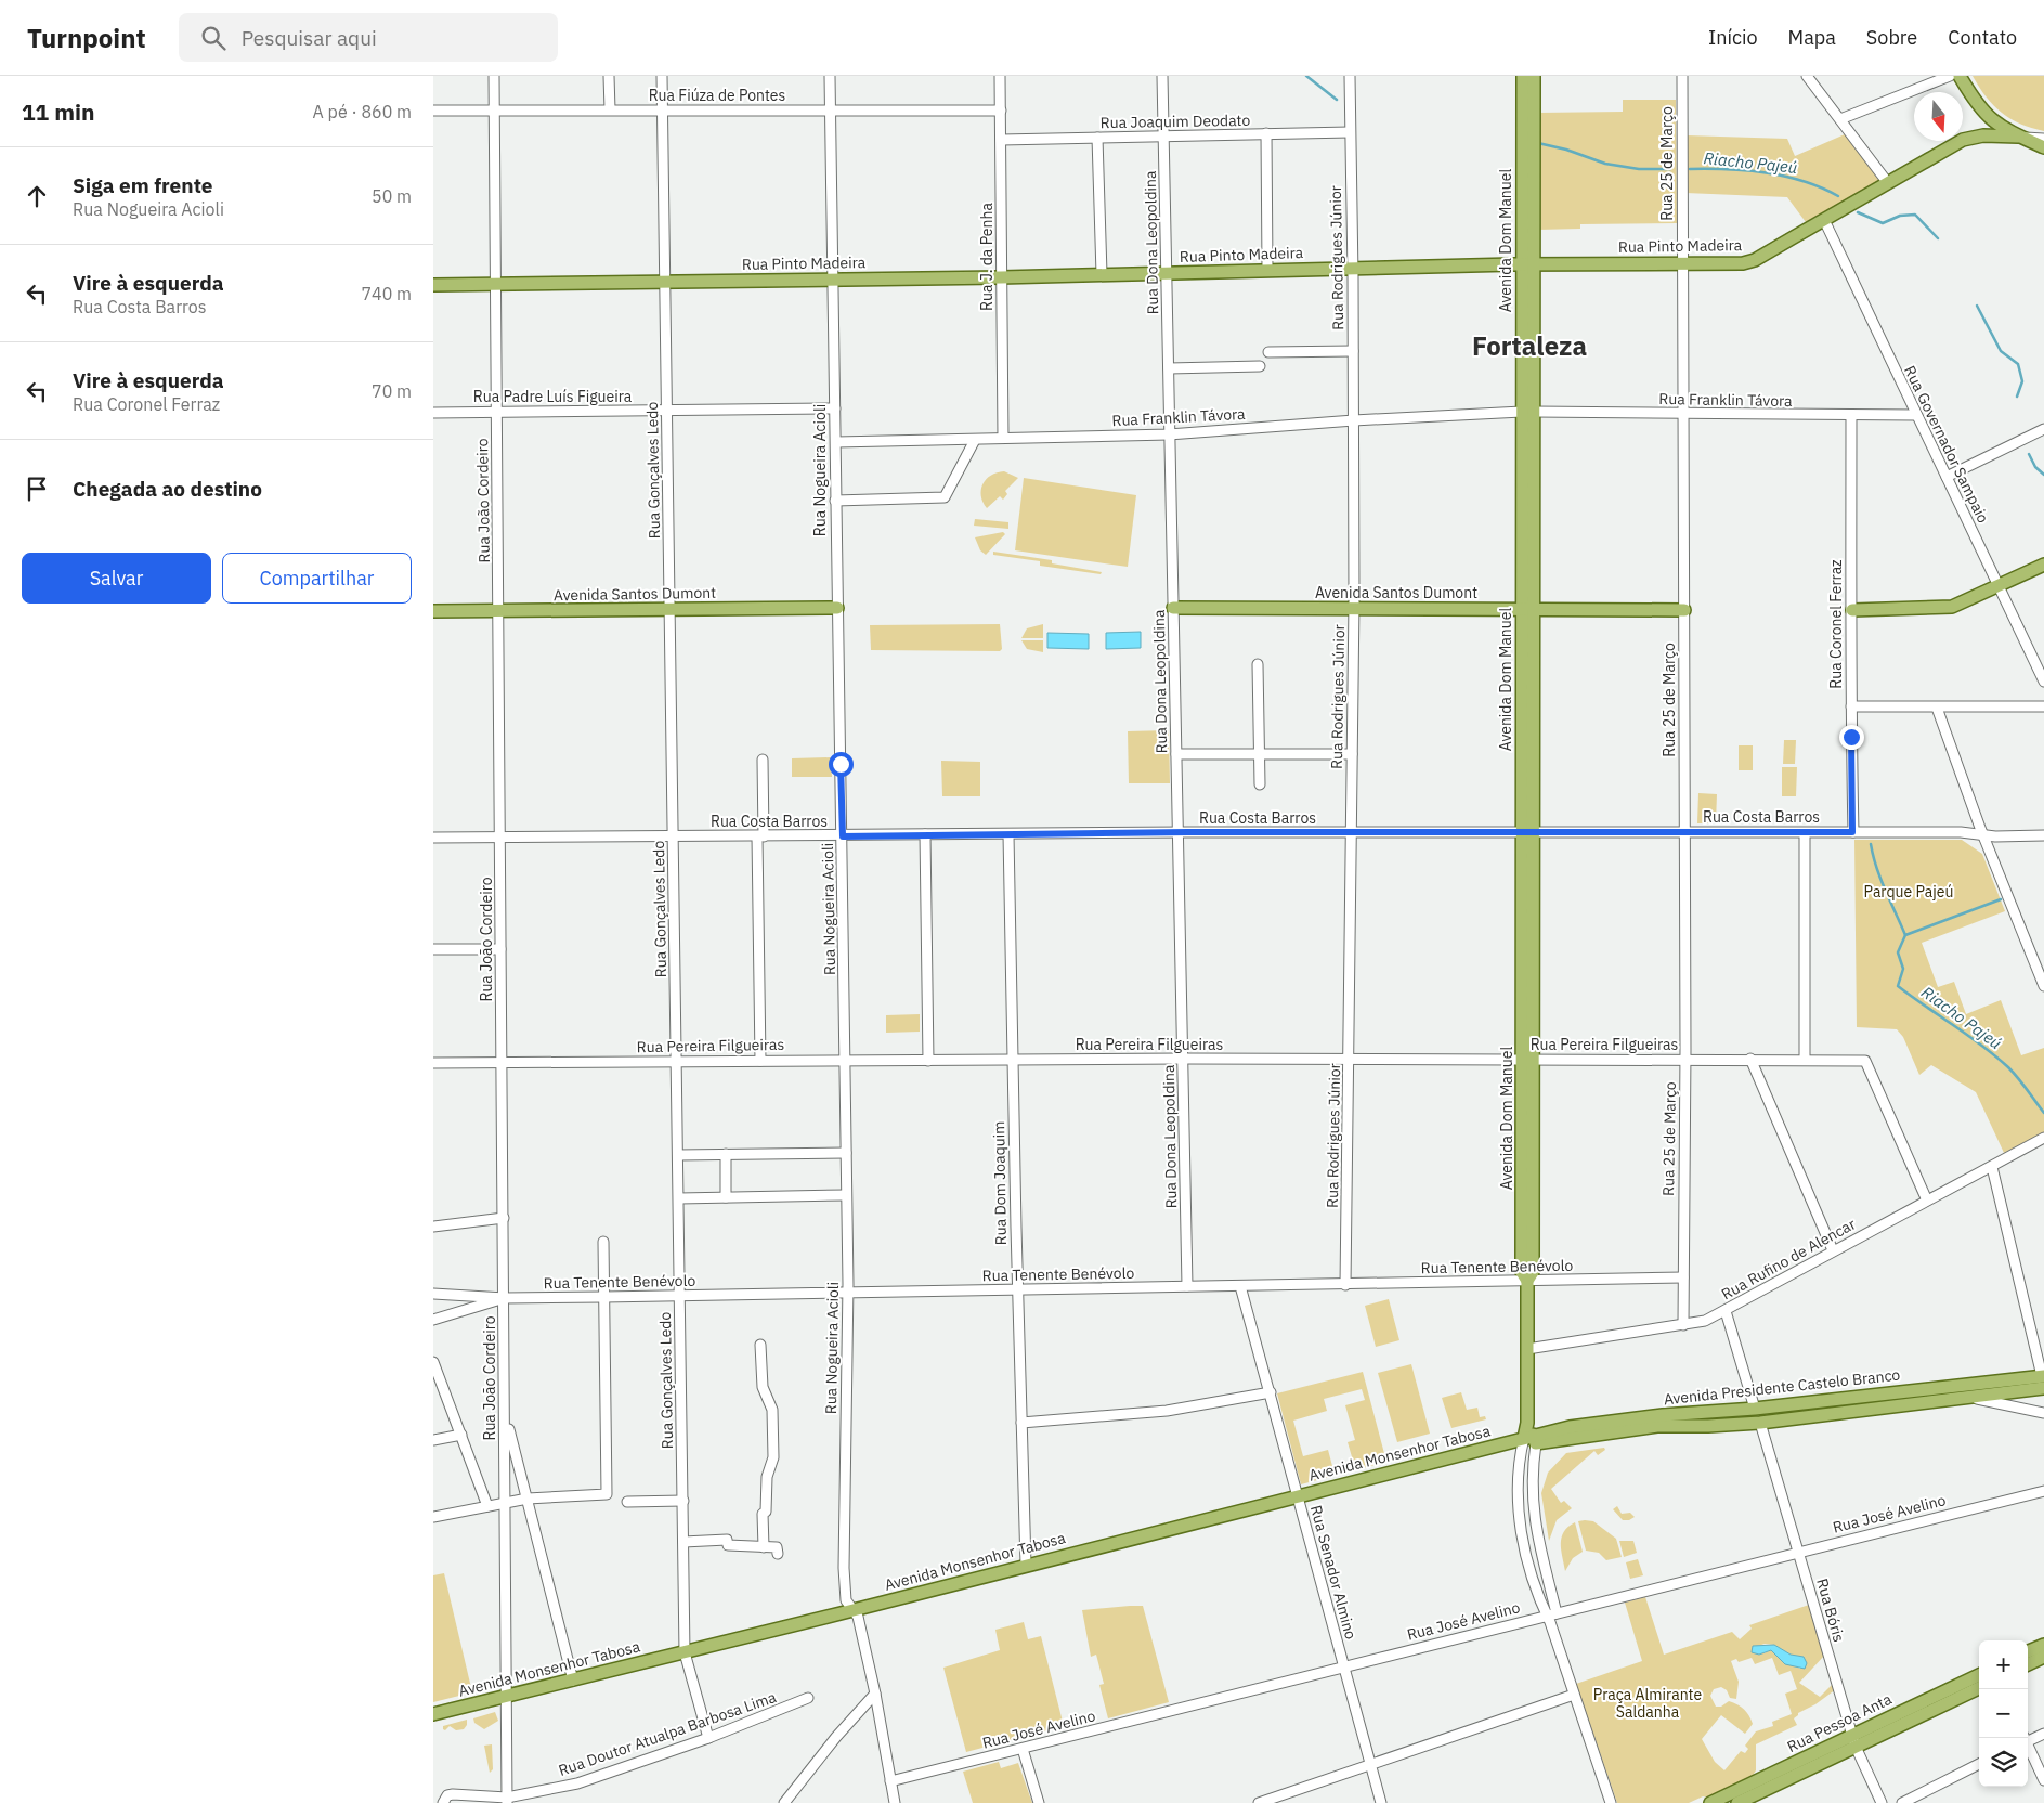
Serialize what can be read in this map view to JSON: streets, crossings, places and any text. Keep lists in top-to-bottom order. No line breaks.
{"streets":{"main road":["Avenida Dom Manuel","Rua Pinto Madeira","Avenida Santos Dumont","Avenida Presidente Castelo Branco","Avenida Monsenhor Tabosa","Rua Pessoa Anta"],"street":["Rua Fiúza de Pontes","Rua Joaquim Deodato","Rua 25 de Março","Rua Dona Leopoldina","Rua J. da Penha","Rua Rodrigues Júnior","Rua Padre Luís Figueira","Rua Franklin Távora","Rua Governador Sampaio","Rua Gonçalves Ledo","Rua Nogueira Acioli","Rua João Cordeiro","Rua Coronel Ferraz","Rua Costa Barros","Rua Pereira Filgueiras","Rua Dom Joaquim","Rua Rufino de Alencar","Rua Tenente Benévolo","Rua José Avelino","Rua Senador Almino","Rua Bóris","Rua Doutor Atualpa Barbosa Lima"]},"crossings":[["Rua Fiúza de Pontes","Rua J. da Penha"],["Rua Fiúza de Pontes","Rua Gonçalves Ledo"],["Rua Fiúza de Pontes","Rua Nogueira Acioli"],["Rua Fiúza de Pontes","Rua João Cordeiro"],["Rua Joaquim Deodato","Rua Dona Leopoldina"],["Rua Joaquim Deodato","Rua J. da Penha"],["Rua Joaquim Deodato","Rua Rodrigues Júnior"],["Rua 25 de Março","Rua Pinto Madeira"],["Rua 25 de Março","Rua Franklin Távora"],["Rua 25 de Março","Avenida Santos Dumont"],["Rua 25 de Março","Rua Costa Barros"],["Rua 25 de Março","Rua Pereira Filgueiras"],["Rua 25 de Março","Rua Rufino de Alencar"],["Rua 25 de Março","Rua Tenente Benévolo"],["Avenida Dom Manuel","Rua Pinto Madeira"],["Avenida Dom Manuel","Rua Franklin Távora"],["Avenida Dom Manuel","Avenida Santos Dumont"],["Avenida Dom Manuel","Rua Costa Barros"],["Avenida Dom Manuel","Rua Pereira Filgueiras"],["Avenida Dom Manuel","Rua Rufino de Alencar"],["Avenida Dom Manuel","Rua Tenente Benévolo"],["Avenida Dom Manuel","Avenida Presidente Castelo Branco"],["Avenida Dom Manuel","Avenida Monsenhor Tabosa"],["Rua Dona Leopoldina","Rua Pinto Madeira"],["Rua Dona Leopoldina","Rua Franklin Távora"],["Rua Dona Leopoldina","Avenida Santos Dumont"],["Rua Dona Leopoldina","Rua Costa Barros"],["Rua Dona Leopoldina","Rua Pereira Filgueiras"],["Rua Dona Leopoldina","Rua Tenente Benévolo"],["Rua Pinto Madeira","Rua J. da Penha"],["Rua Pinto Madeira","Rua Rodrigues Júnior"],["Rua Pinto Madeira","Rua Governador Sampaio"],["Rua Pinto Madeira","Rua Gonçalves Ledo"],["Rua Pinto Madeira","Rua Nogueira Acioli"],["Rua Pinto Madeira","Rua João Cordeiro"],["Rua J. da Penha","Rua Franklin Távora"],["Rua Rodrigues Júnior","Rua Franklin Távora"],["Rua Rodrigues Júnior","Avenida Santos Dumont"],["Rua Rodrigues Júnior","Rua Costa Barros"],["Rua Rodrigues Júnior","Rua Pereira Filgueiras"],["Rua Rodrigues Júnior","Rua Tenente Benévolo"],["Rua Padre Luís Figueira","Rua Gonçalves Ledo"],["Rua Padre Luís Figueira","Rua Nogueira Acioli"],["Rua Padre Luís Figueira","Rua João Cordeiro"],["Rua Franklin Távora","Rua Governador Sampaio"],["Rua Franklin Távora","Rua Nogueira Acioli"],["Rua Franklin Távora","Rua Coronel Ferraz"],["Rua Gonçalves Ledo","Avenida Santos Dumont"],["Rua Gonçalves Ledo","Rua Costa Barros"],["Rua Gonçalves Ledo","Rua Pereira Filgueiras"],["Rua Gonçalves Ledo","Rua Tenente Benévolo"],["Rua Gonçalves Ledo","Avenida Monsenhor Tabosa"],["Rua Gonçalves Ledo","Rua Doutor Atualpa Barbosa Lima"],["Rua Nogueira Acioli","Avenida Santos Dumont"],["Rua Nogueira Acioli","Rua Costa Barros"],["Rua Nogueira Acioli","Rua Pereira Filgueiras"],["Rua Nogueira Acioli","Rua Tenente Benévolo"],["Rua Nogueira Acioli","Avenida Monsenhor Tabosa"],["Rua Nogueira Acioli","Rua José Avelino"],["Rua João Cordeiro","Avenida Santos Dumont"],["Rua João Cordeiro","Rua Costa Barros"],["Rua João Cordeiro","Rua Pereira Filgueiras"],["Rua João Cordeiro","Rua Tenente Benévolo"],["Rua João Cordeiro","Avenida Monsenhor Tabosa"],["Rua João Cordeiro","Rua Doutor Atualpa Barbosa Lima"],["Rua Coronel Ferraz","Rua Costa Barros"],["Rua Costa Barros","Rua Dom Joaquim"],["Rua Pereira Filgueiras","Rua Dom Joaquim"],["Rua Pereira Filgueiras","Rua Rufino de Alencar"],["Rua Dom Joaquim","Rua Tenente Benévolo"],["Rua Dom Joaquim","Avenida Monsenhor Tabosa"],["Rua Tenente Benévolo","Rua Senador Almino"],["Avenida Presidente Castelo Branco","Avenida Monsenhor Tabosa"],["Avenida Presidente Castelo Branco","Rua Bóris"],["Avenida Monsenhor Tabosa","Rua Senador Almino"],["Rua José Avelino","Rua Senador Almino"],["Rua José Avelino","Rua Bóris"],["Rua Bóris","Rua Pessoa Anta"]],"districts":["Fortaleza"],"water":["Riacho Pajeú"],"parks":["Parque Pajeú","Praça Almirante Saldanha"],"north":"bottom","page":{"header":"Turnpoint","search":"Pesquisar aqui","nav":["Início","Mapa","Sobre","Contato"],"heading":["11 min","A pé · 860 m"],"list":[["Siga em frente","Rua Nogueira Acioli","50 m"],["Vire à esquerda","Rua Costa Barros","740 m"],["Vire à esquerda","Rua Coronel Ferraz","70 m"],"Chegada ao destino"],"buttons":["Salvar","Compartilhar"],"map_buttons":["+","−"]}}
